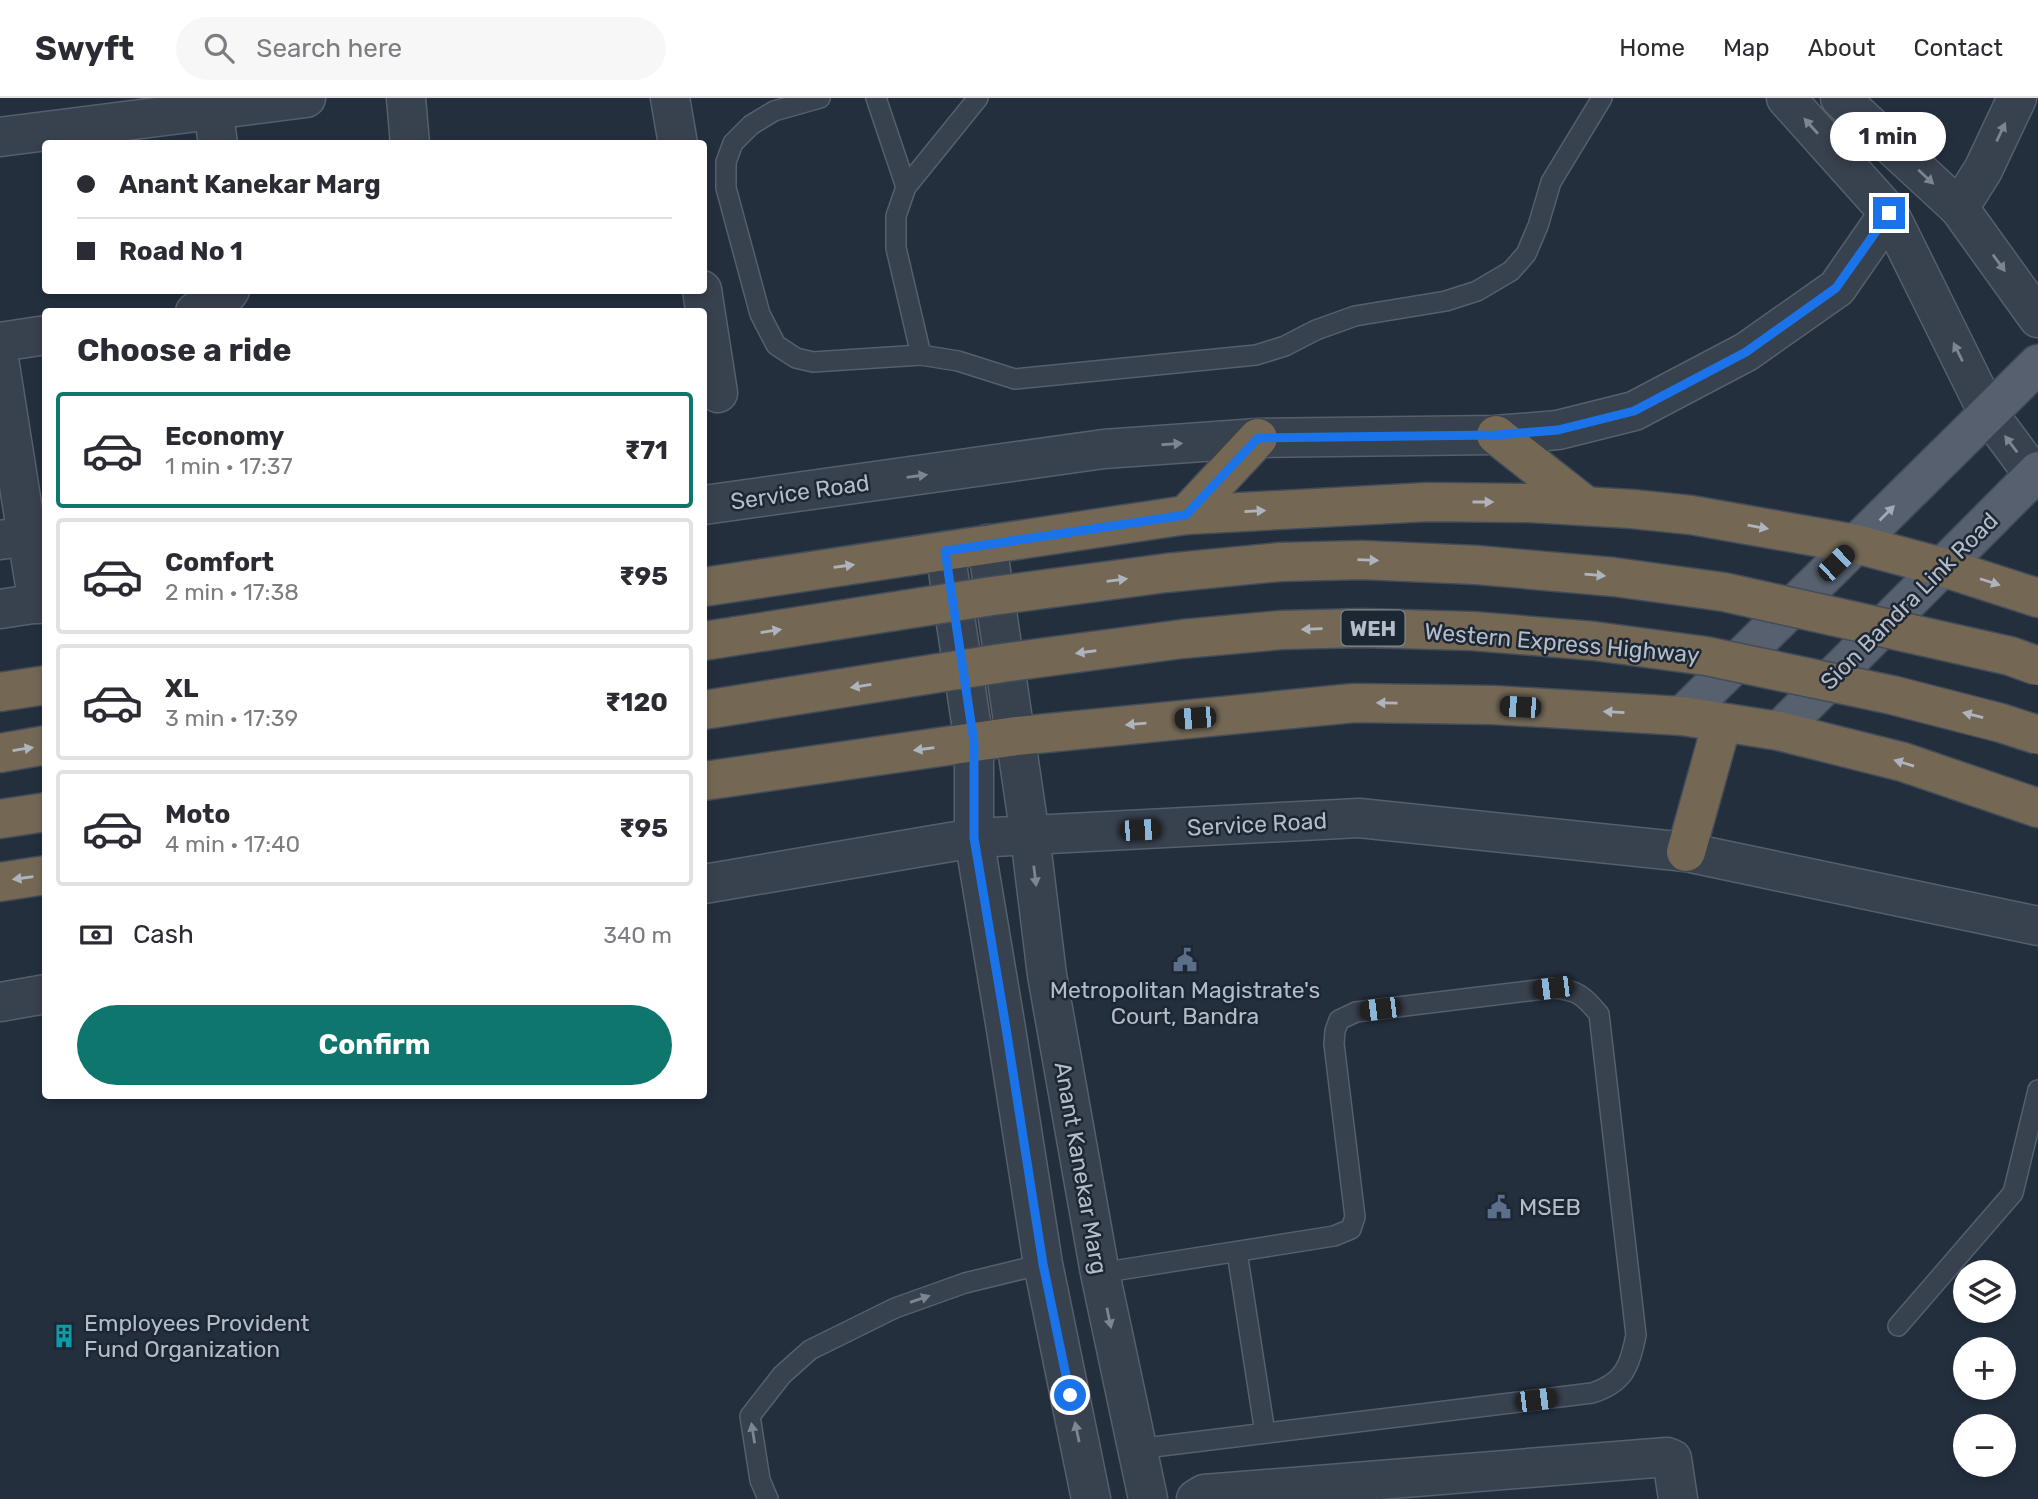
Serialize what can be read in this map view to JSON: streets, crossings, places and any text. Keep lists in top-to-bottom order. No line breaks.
{"streets":{"highway":["WEH","Western Express Highway"],"main road":["Sion Bandra Link Road"],"street":["Service Road","Anant Kanekar Marg"]},"crossings":[["Service Road","Anant Kanekar Marg"]],"places":{"public building":["Metropolitan Magistrate's Court, Bandra","MSEB"],"building":["Employees Provident Fund Organization"]},"page":{"header":"Swyft","search":"Search here","nav":["Home","Map","About","Contact"],"bubble":"1 min","banner":["Anant Kanekar Marg","Road No 1"],"heading":"Choose a ride","list":[{"name":"Economy","note":"1 min · 17:37","value":"₹71"},{"name":"Comfort","note":"2 min · 17:38","value":"₹95"},{"name":"XL","note":"3 min · 17:39","value":"₹120"},{"name":"Moto","note":"4 min · 17:40","value":"₹95"}],"pay":["Cash","340 m"],"buttons":"Confirm","map_buttons":["+","−"]}}
